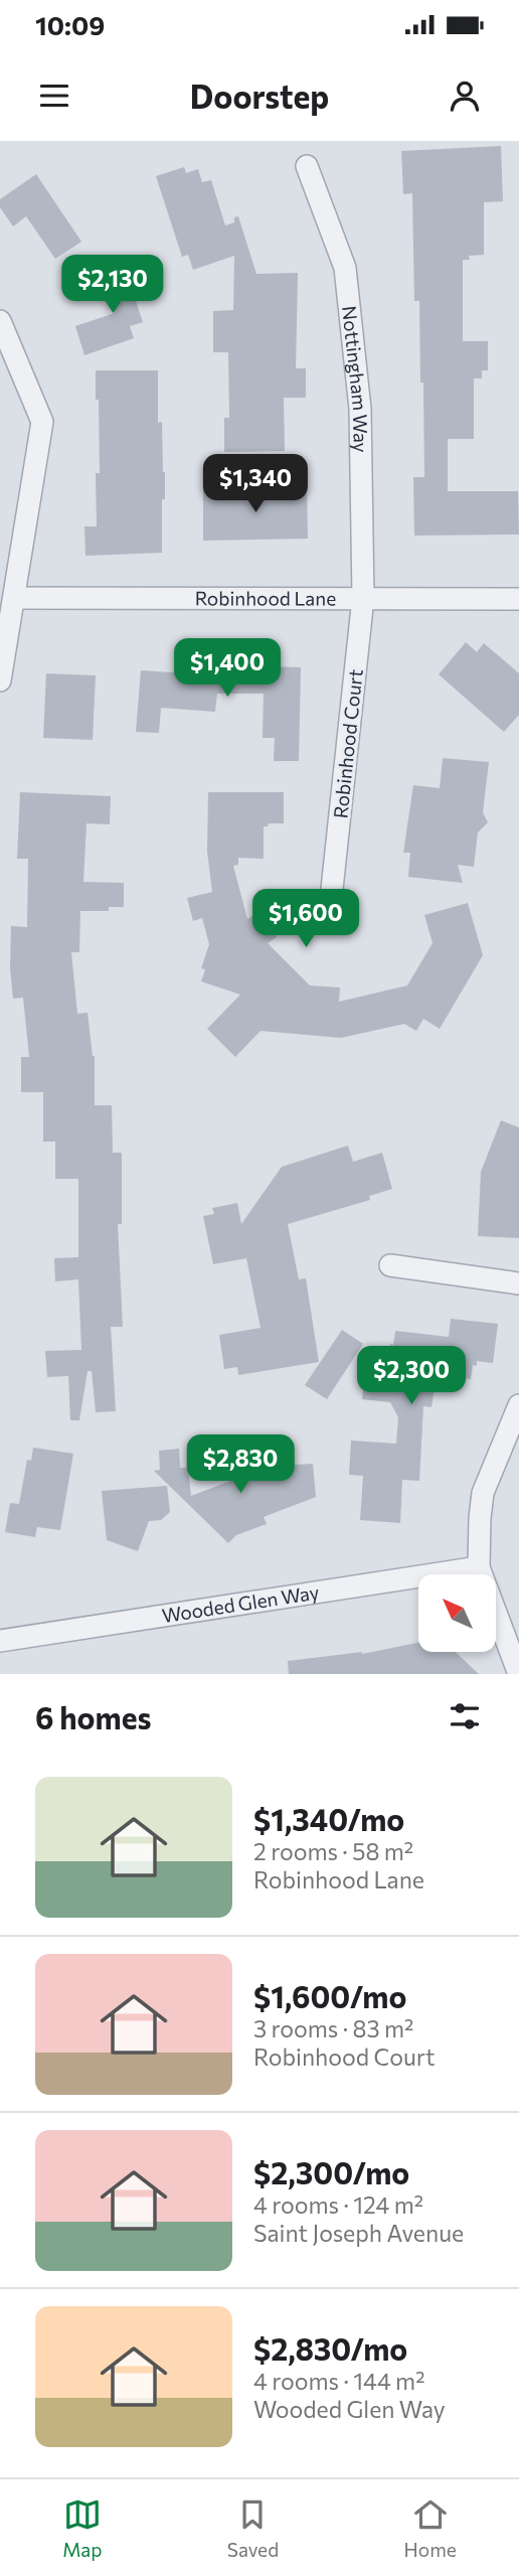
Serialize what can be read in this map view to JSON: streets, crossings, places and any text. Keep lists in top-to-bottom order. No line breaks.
{"streets":{"street":["Nottingham Way","Robinhood Lane","Robinhood Court","Wooded Glen Way"]},"crossings":[["Nottingham Way","Robinhood Lane"],["Nottingham Way","Robinhood Court"],["Robinhood Lane","Robinhood Court"]],"north":"top left","page":{"status":"10:09","header":"Doorstep","price":["$2,130","$1,340","$1,400","$1,600","$2,300","$2,830"],"heading":"6 homes","list":[{"name":"$1,340/mo","note":"2 rooms · 58 m² · Robinhood Lane"},{"name":"$1,600/mo","note":"3 rooms · 83 m² · Robinhood Court"},{"name":"$2,300/mo","note":"4 rooms · 124 m² · Saint Joseph Avenue"},{"name":"$2,830/mo","note":"4 rooms · 144 m² · Wooded Glen Way"}],"tabs":["Map","Saved","Home"]}}
